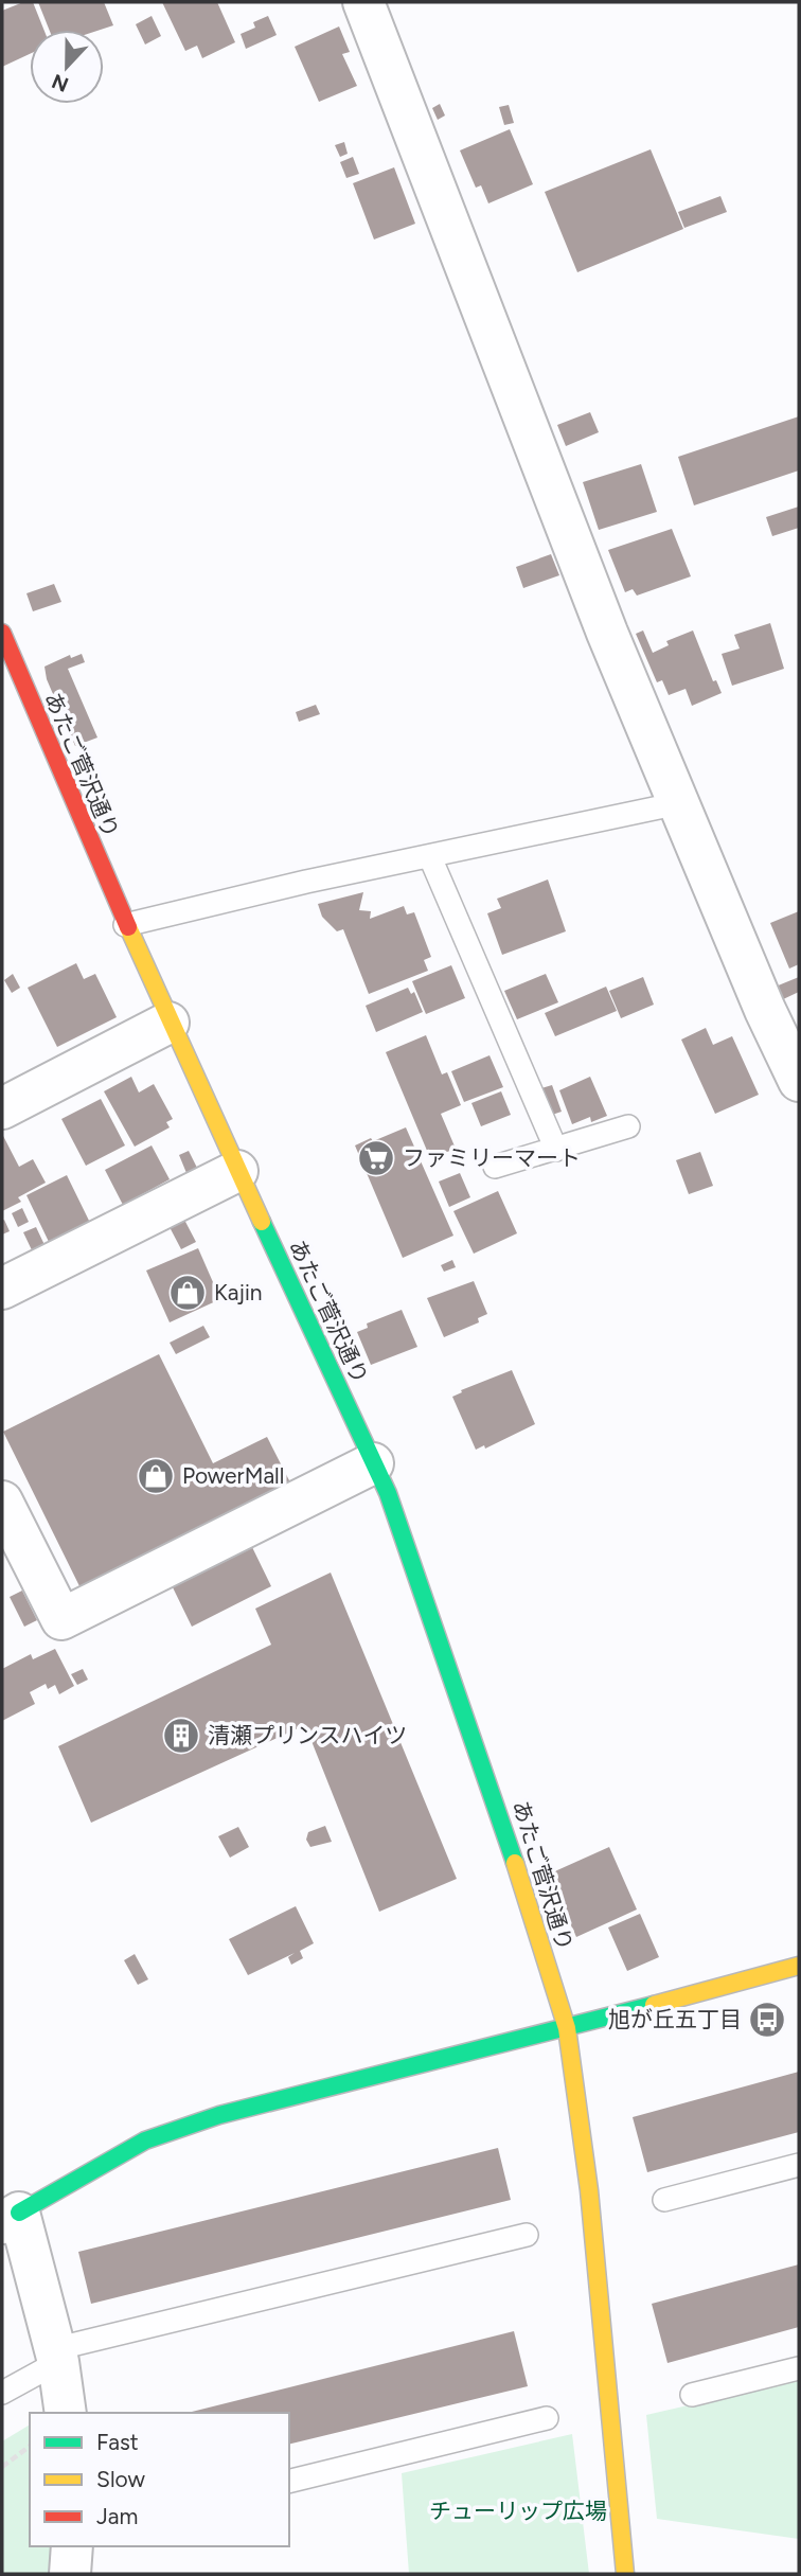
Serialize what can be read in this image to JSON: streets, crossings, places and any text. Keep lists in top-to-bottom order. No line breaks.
{"streets":{"street":["あたご菅沢通り"]},"parks":["チューリップ広場"],"places":{"supermarket":["ファミリーマート"],"shop":["Kajin","PowerMall"],"building":["清瀬プリンスハイツ"],"bus stop":["旭が丘五丁目"]},"legend":["Fast","Slow","Jam"],"north":"bottom"}
